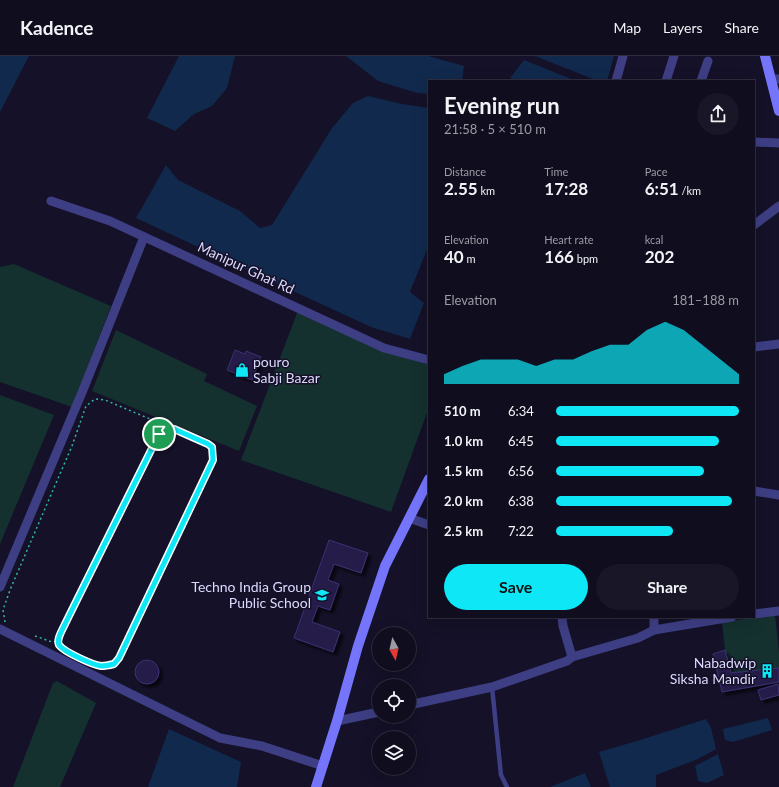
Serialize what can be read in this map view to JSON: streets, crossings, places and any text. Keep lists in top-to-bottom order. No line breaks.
{"streets":{"street":["Manipur Ghat Rd"]},"places":{"shop":["pouro Sabji Bazar"],"school or university":["Techno India Group Public School"],"building":["Nabadwip Siksha Mandir"]},"north":"bottom","page":{"header":"Kadence","nav":["Map","Layers","Share"],"heading":["Evening run","21:58 · 5 × 510 m"],"stats":[["Distance","2.55 km"],["Time","17:28"],["Pace","6:51 /km"],["Elevation","40 m"],["Heart rate","166 bpm"],["kcal","202"]],"chart":["Elevation","181–188 m"],"list":[{"name":"510 m","note":"6:34"},{"name":"1.0 km","note":"6:45"},{"name":"1.5 km","note":"6:56"},{"name":"2.0 km","note":"6:38"},{"name":"2.5 km","note":"7:22"}],"buttons":["Save","Share"]}}
